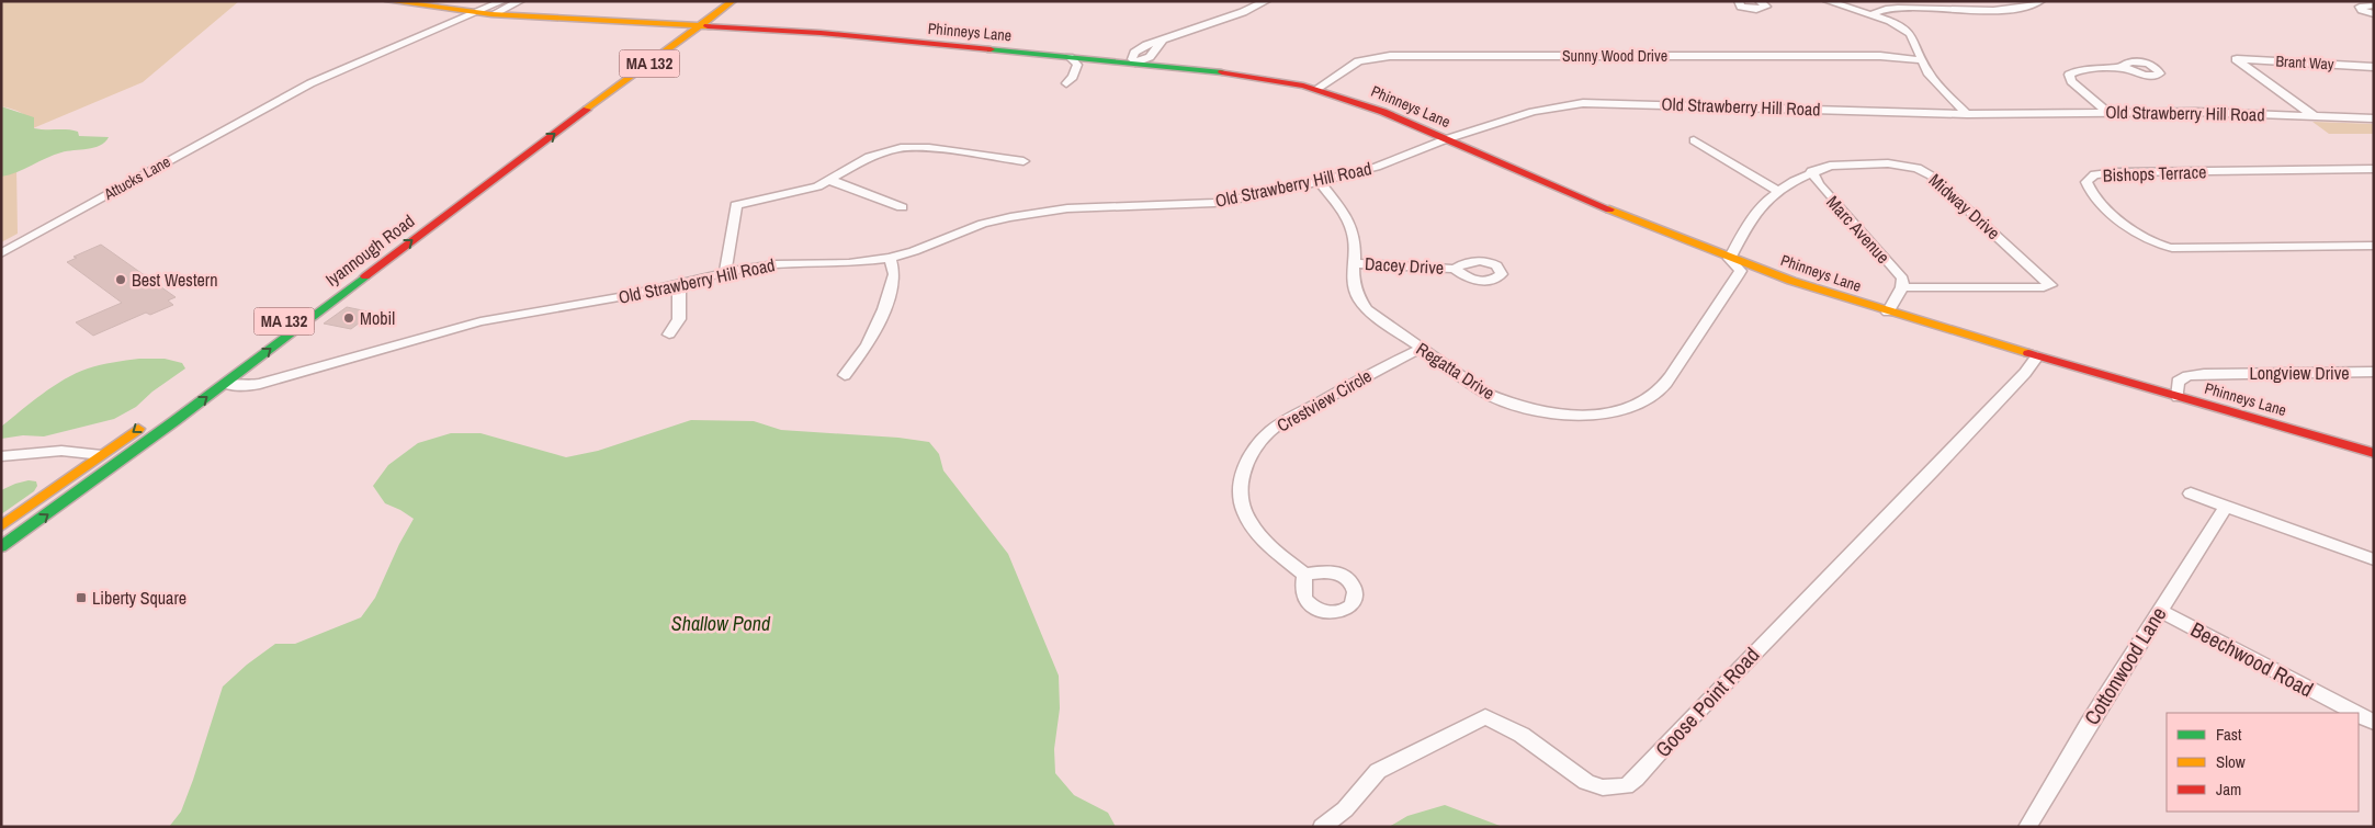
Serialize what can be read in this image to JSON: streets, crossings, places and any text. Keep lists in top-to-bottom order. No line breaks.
{"streets":{"main road":["Phinneys Lane","MA 132","Iyannough Road"],"street":["Sunny Wood Drive","Brant Way","Old Strawberry Hill Road","Bishops Terrace","Attucks Lane","Midway Drive","Marc Avenue","Dacey Drive","Regatta Drive","Longview Drive","Crestview Circle","Beechwood Road","Cottonwood Lane","Goose Point Road"]},"crossings":[["Phinneys Lane","Sunny Wood Drive"],["Phinneys Lane","MA 132"],["Phinneys Lane","Old Strawberry Hill Road"],["Phinneys Lane","Attucks Lane"],["Phinneys Lane","Midway Drive"],["Phinneys Lane","Iyannough Road"],["Phinneys Lane","Regatta Drive"],["Phinneys Lane","Longview Drive"],["Phinneys Lane","Goose Point Road"],["Brant Way","Old Strawberry Hill Road"],["Old Strawberry Hill Road","Iyannough Road"],["Old Strawberry Hill Road","Regatta Drive"],["Midway Drive","Marc Avenue"],["Midway Drive","Regatta Drive"],["Dacey Drive","Regatta Drive"],["Regatta Drive","Crestview Circle"],["Beechwood Road","Cottonwood Lane"]],"one_way":["Iyannough Road"],"water":["Shallow Pond"],"places":{"other":["Best Western","Mobil"],"transit":["Liberty Square"]},"legend":["Fast","Slow","Jam"]}
